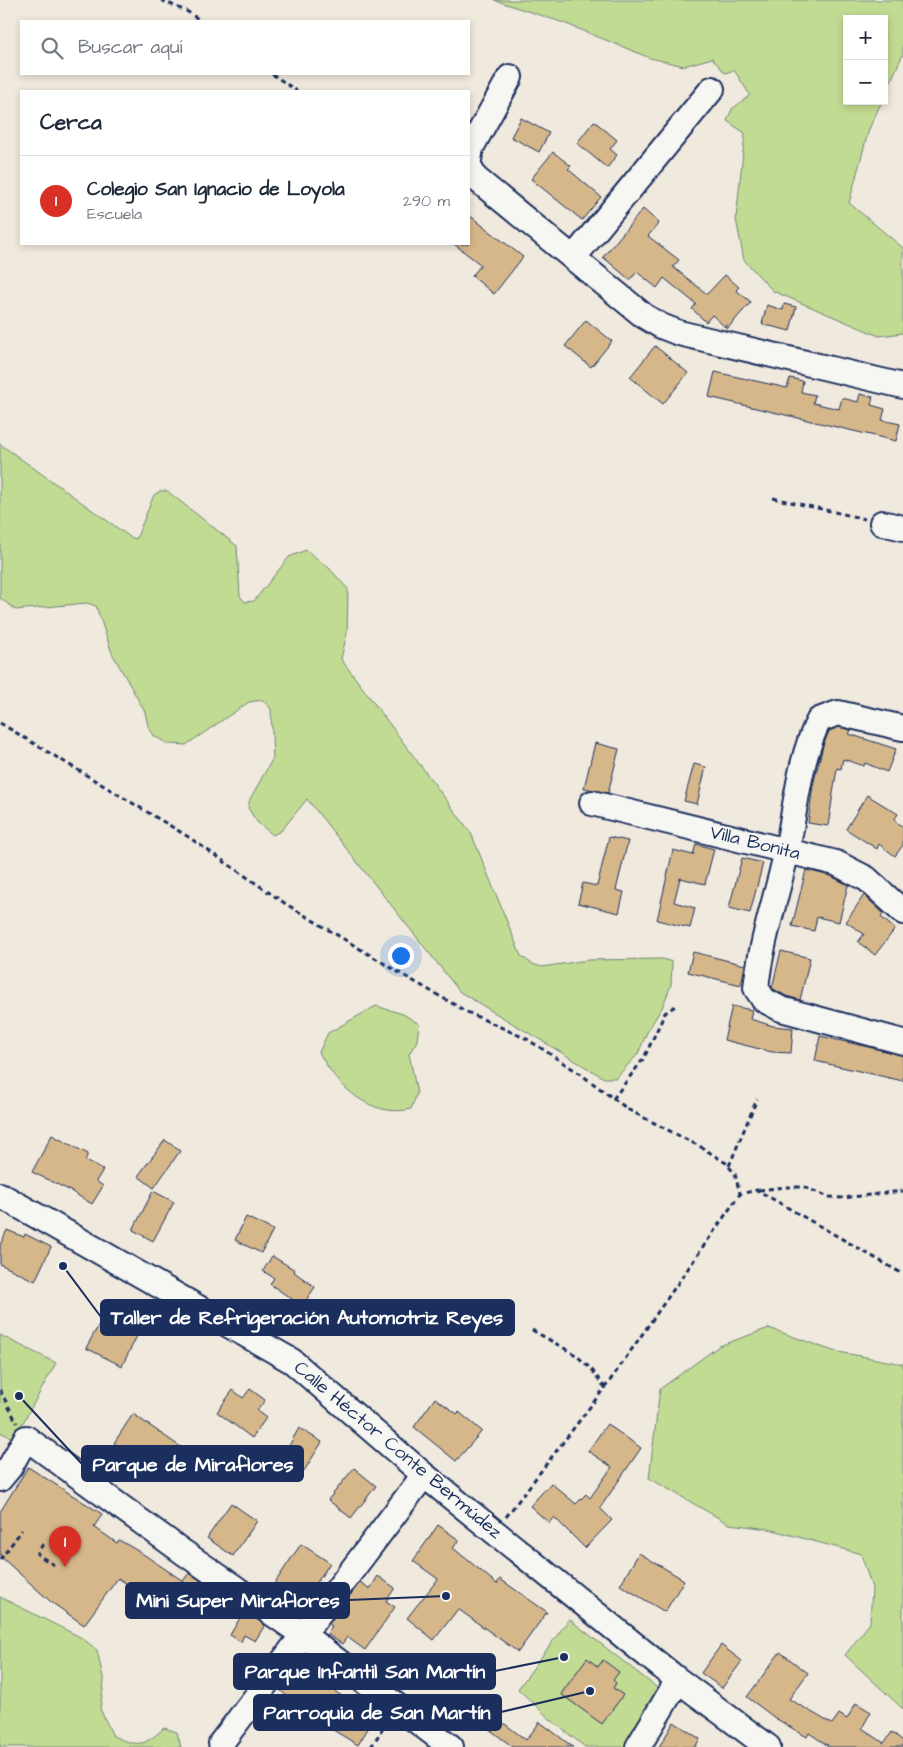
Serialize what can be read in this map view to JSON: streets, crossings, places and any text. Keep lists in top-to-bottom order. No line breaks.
{"streets":{"street":["Villa Bonita","Calle Héctor Conte Bermúdez"]},"places":["Taller de Refrigeración Automotriz Reyes","Parque de Miraflores","Mini Super Miraflores","Parque Infantil San Martín","Parroquia de San Martín"],"page":{"map_buttons":["+","−"],"search":"Buscar aquí","heading":"Cerca","list":[{"mark":"1","name":"Colegio San Ignacio de Loyola","note":"Escuela","value":"290 m"}],"pins":"1"}}
